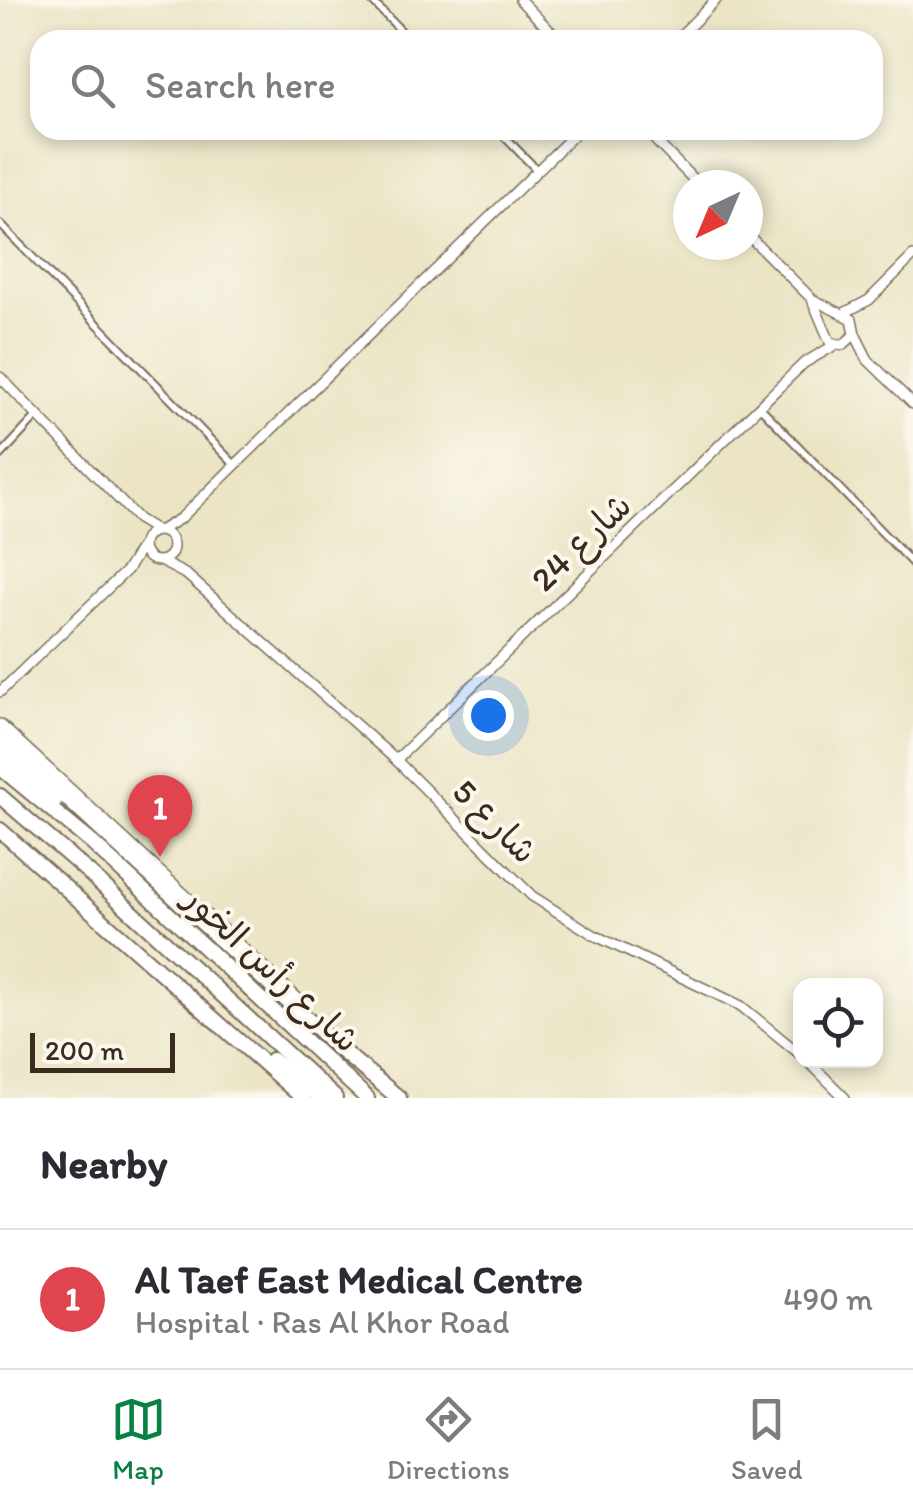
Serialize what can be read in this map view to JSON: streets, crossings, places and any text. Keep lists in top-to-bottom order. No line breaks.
{"streets":{"highway":["شارع رأس الخور"],"street":["شارع 24","شارع 5"]},"crossings":[["شارع 24","شارع 5"]],"scale_bar":"200 m","north":"bottom left","page":{"search":"Search here","pins":"1","scale":"200 m","heading":"Nearby","list":[{"mark":"1","name":"Al Taef East Medical Centre","note":"Hospital · Ras Al Khor Road","value":"490 m"}],"nav":["Map","Directions","Saved"]}}
